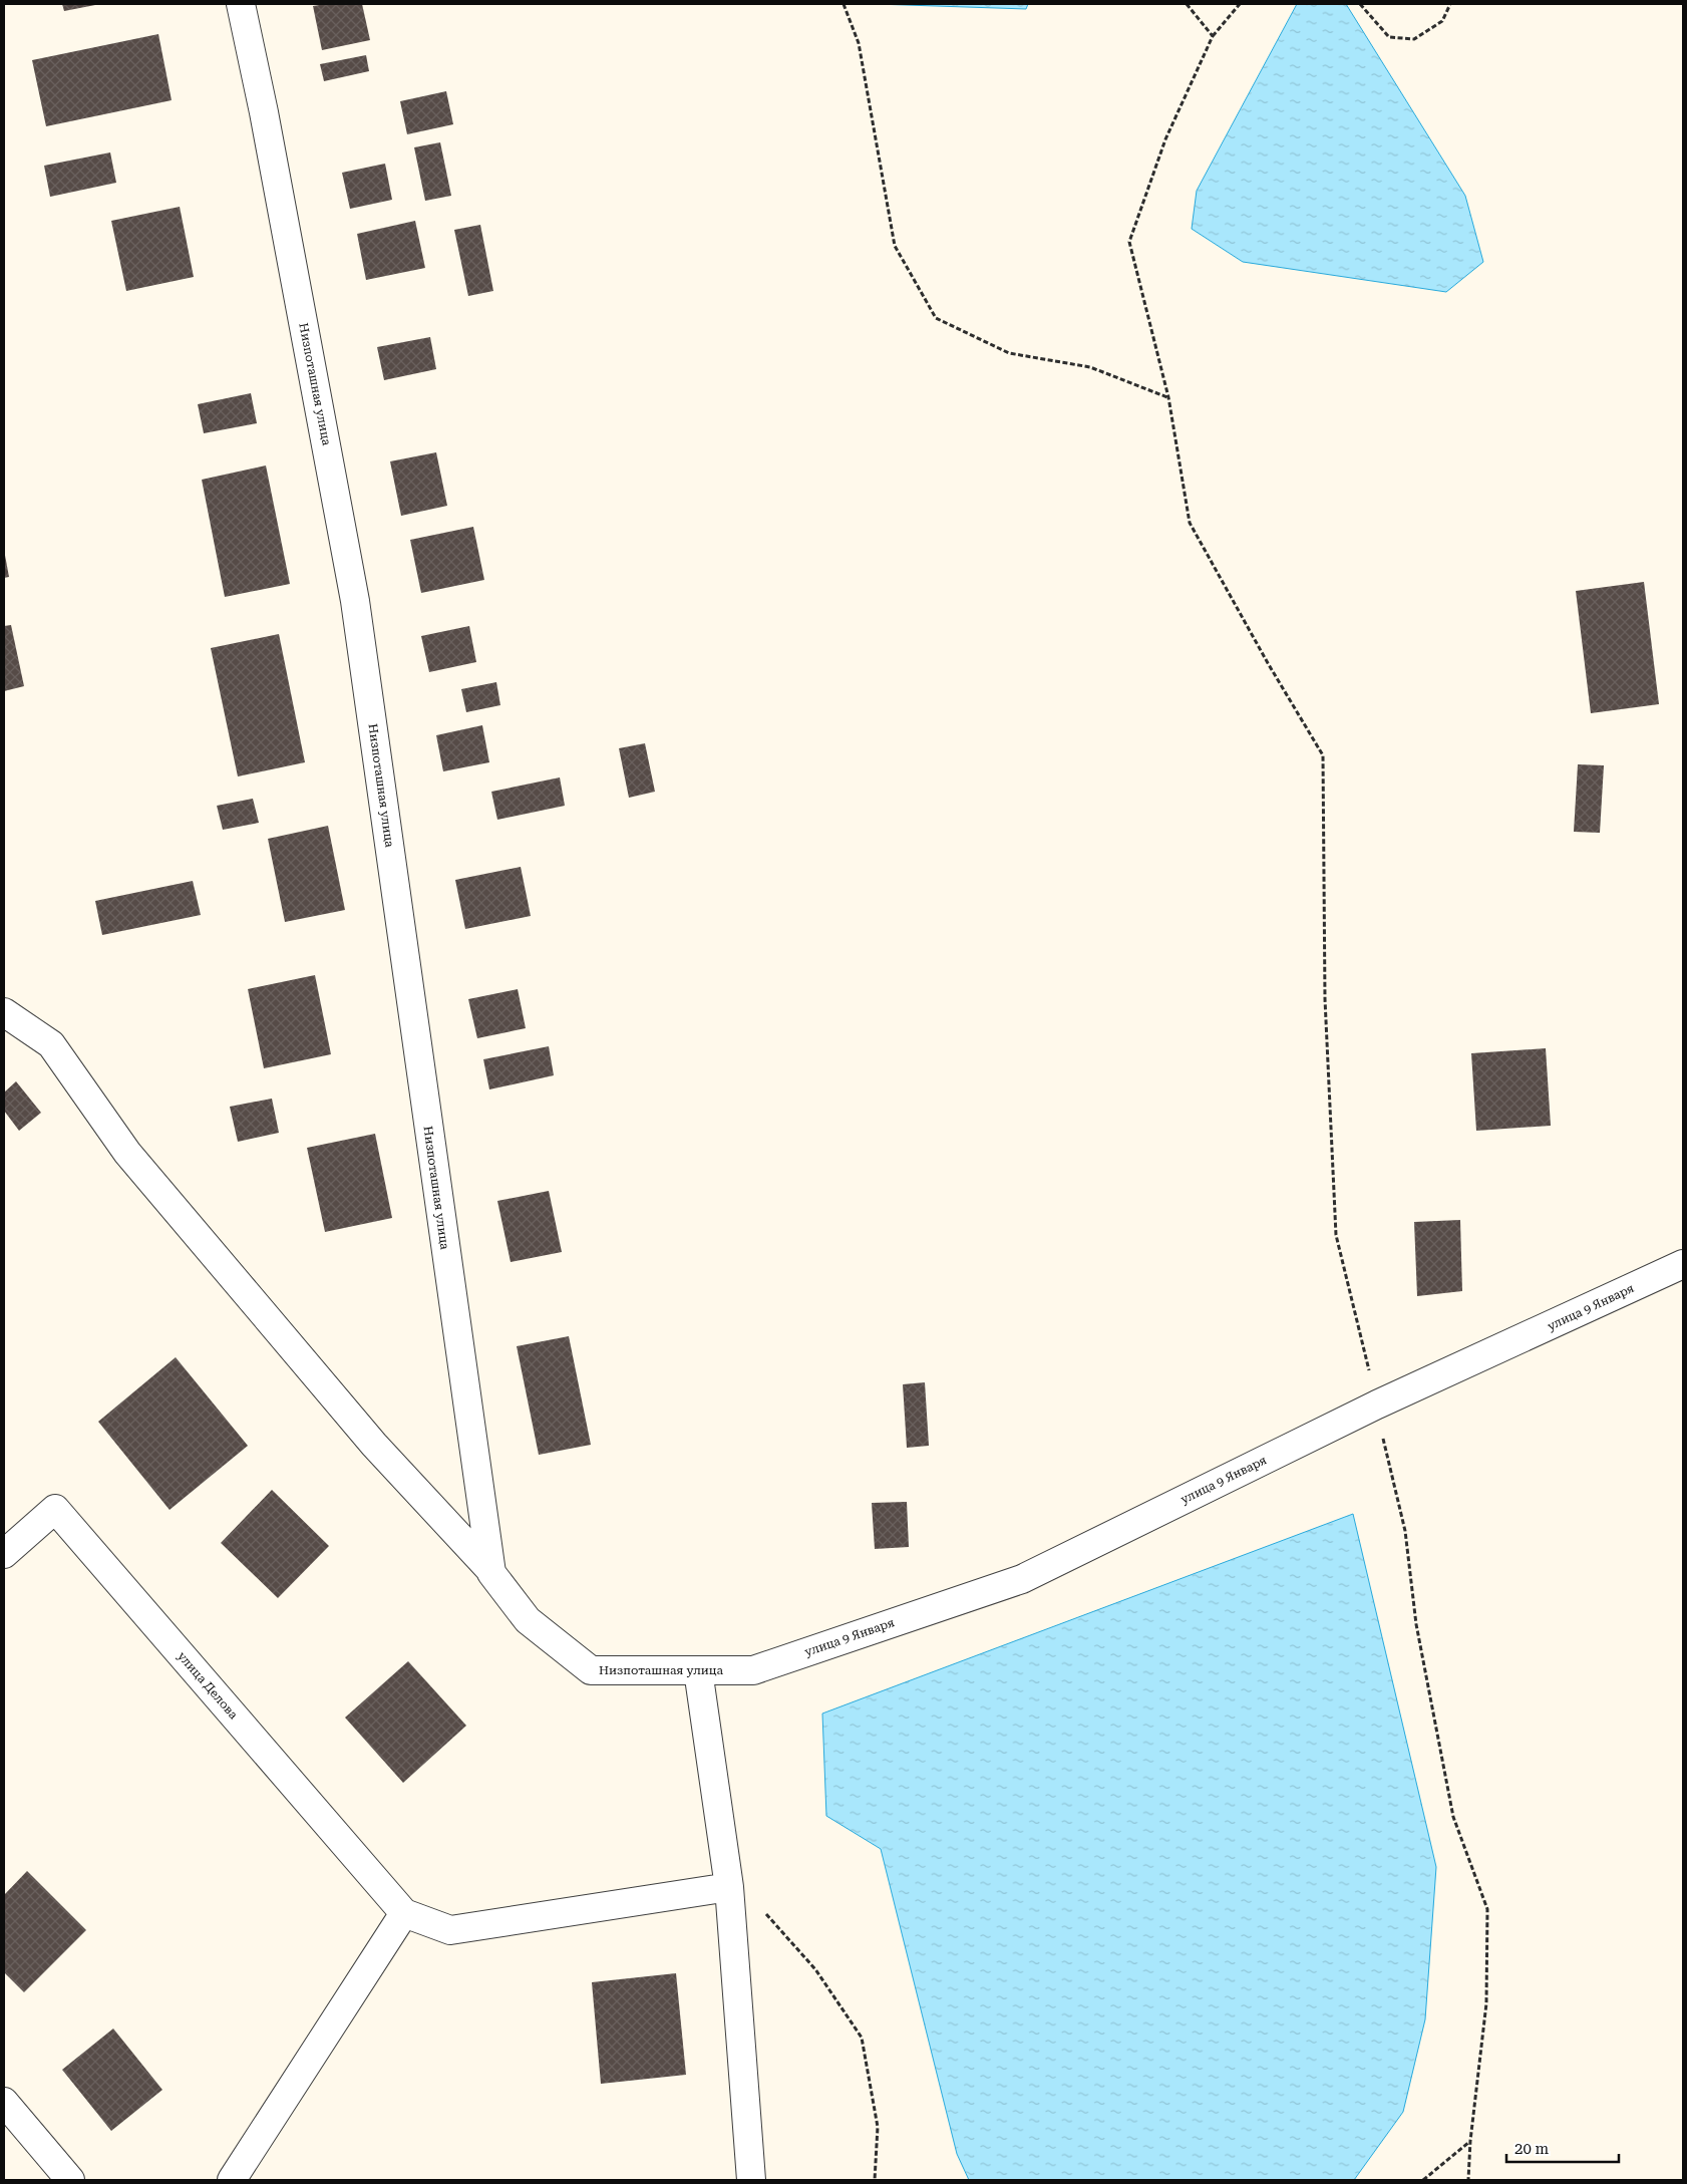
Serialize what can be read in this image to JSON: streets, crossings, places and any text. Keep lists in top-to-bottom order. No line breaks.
{"streets":{"street":["Низпоташная улица","улица 9 Января","улица Делова"]},"crossings":[["Низпоташная улица","улица 9 Января"]],"scale_bar":"20 m"}
